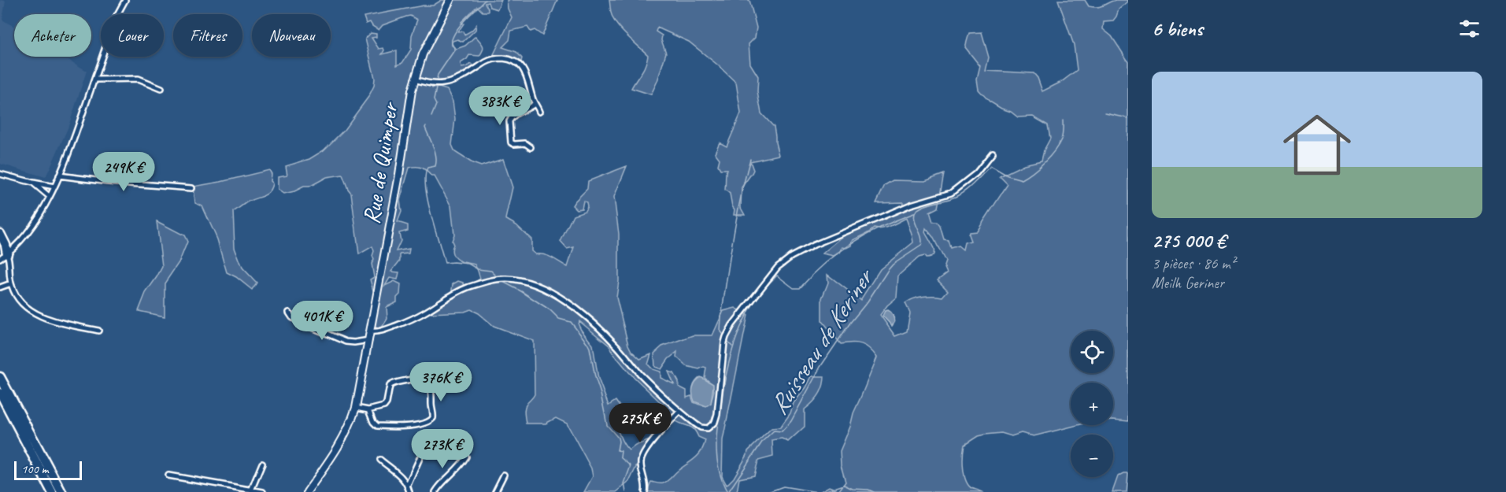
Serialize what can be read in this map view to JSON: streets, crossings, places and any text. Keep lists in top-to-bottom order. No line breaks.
{"streets":{"main road":["Rue de Quimper"]},"water":["Ruisseau de Keriner"],"scale_bar":"100 m","page":{"heading":"6 biens","chip":["Acheter","Louer","Filtres","Nouveau"],"list":[{"name":"275 000 €","note":"3 pièces · 86 m² · Meilh Geriner"}],"price":["383K €","249K €","401K €","376K €","275K €","273K €"],"map_buttons":["+","−"],"scale":"100 m"}}
